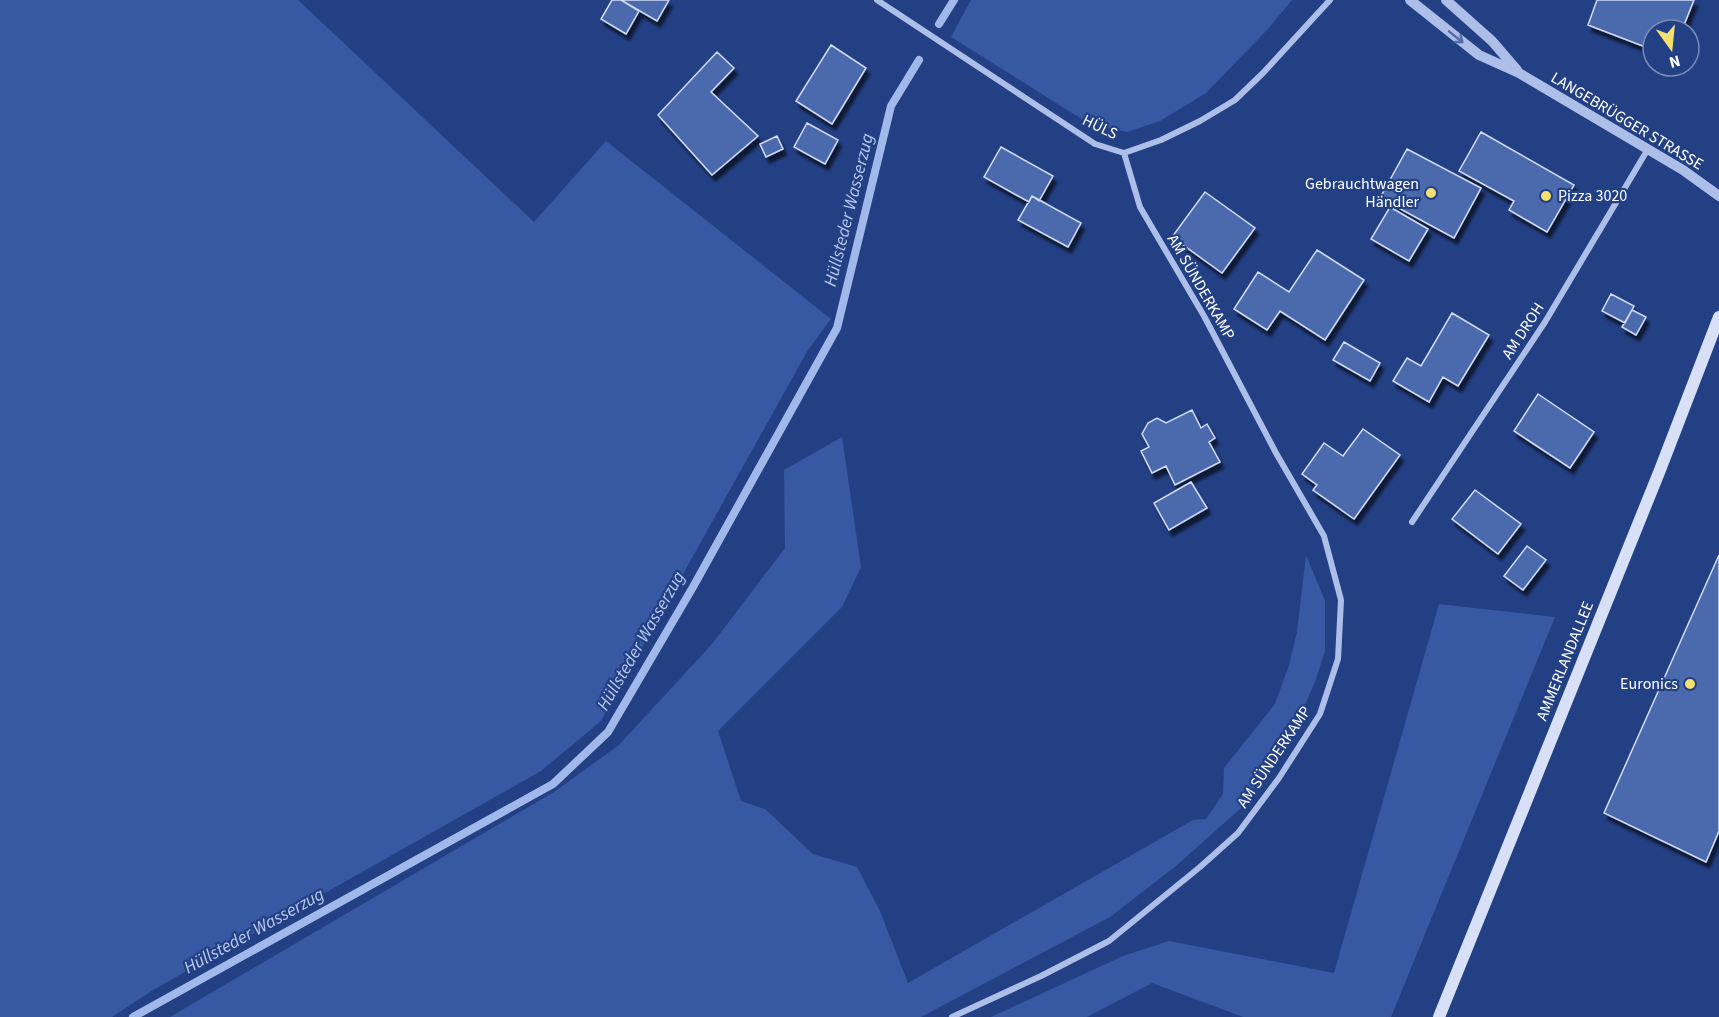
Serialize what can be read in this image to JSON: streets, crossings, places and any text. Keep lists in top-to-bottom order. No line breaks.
{"streets":{"main road":["AMMERLANDALLEE"],"street":["LANGEBRÜGGER STRASSE","HÜLS","AM SÜNDERKAMP","AM DROH"]},"crossings":[["LANGEBRÜGGER STRASSE","AM DROH"],["HÜLS","AM SÜNDERKAMP"]],"water":["Hüllsteder Wasserzug"],"places":["Gebrauchtwagen Händler","Pizza 3020","Euronics"],"north":"bottom"}
